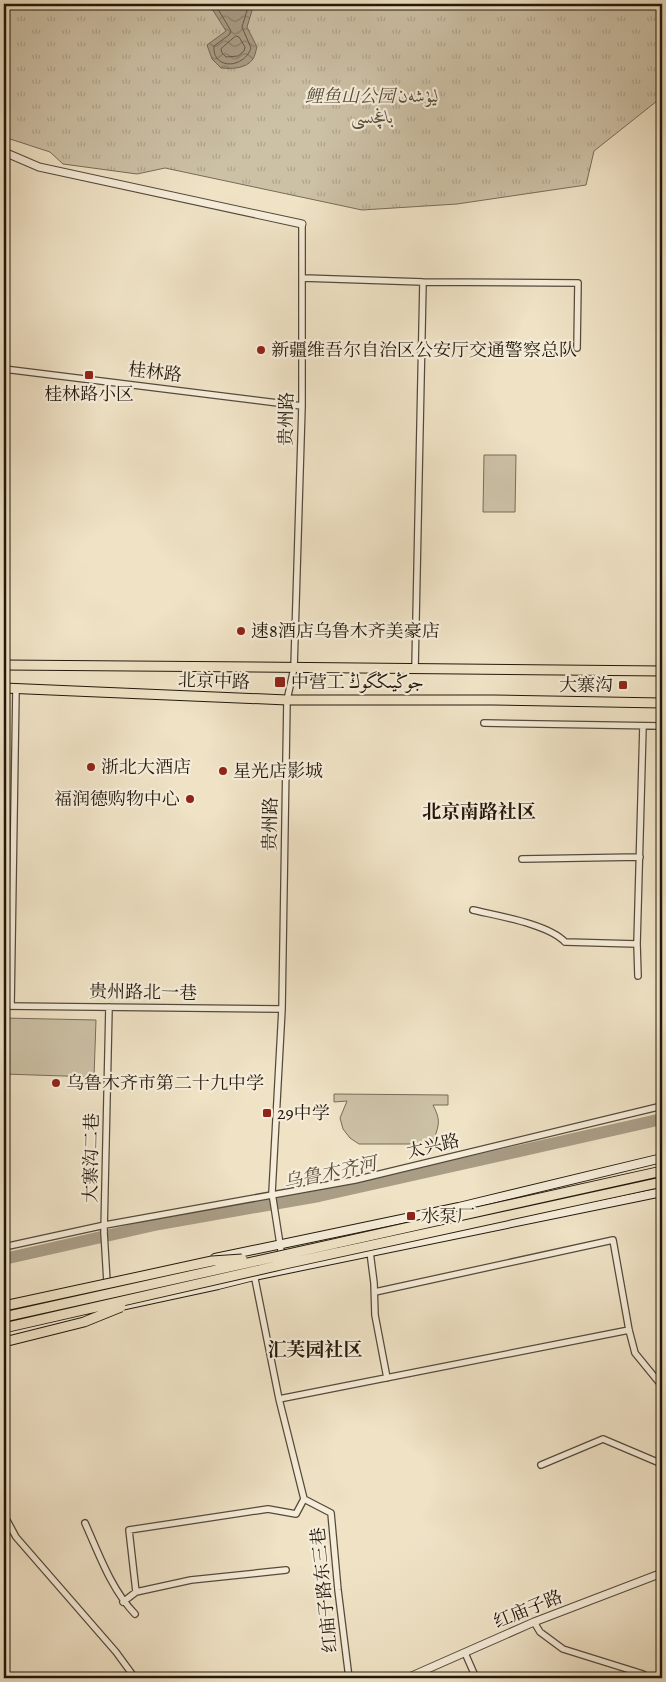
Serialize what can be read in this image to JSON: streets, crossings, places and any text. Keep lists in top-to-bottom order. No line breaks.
{"streets":{"main road":["北京中路"],"street":["桂林路","贵州路","贵州路北一巷","太兴路","大寨沟二巷","红庙子路东三巷","红庙子路"]},"crossings":[["桂林路","贵州路"],["贵州路","北京中路"],["贵州路","贵州路北一巷"],["贵州路","太兴路"],["贵州路北一巷","大寨沟二巷"],["太兴路","大寨沟二巷"]],"districts":["北京南路社区","汇芙园社区"],"water":["乌鲁木齐河"],"parks":["鲤鱼山公园 ليۇشەن باغچىسى"],"places":{"other":["新疆维吾尔自治区公安厅交通警察总队","速8酒店乌鲁木齐美豪店","浙北大酒店","星光店影城","福润德购物中心","乌鲁木齐市第二十九中学"],"transit":["桂林路小区","中营工 جوڭيىڭگوڭ","大寨沟","29中学","水泵厂"]}}
